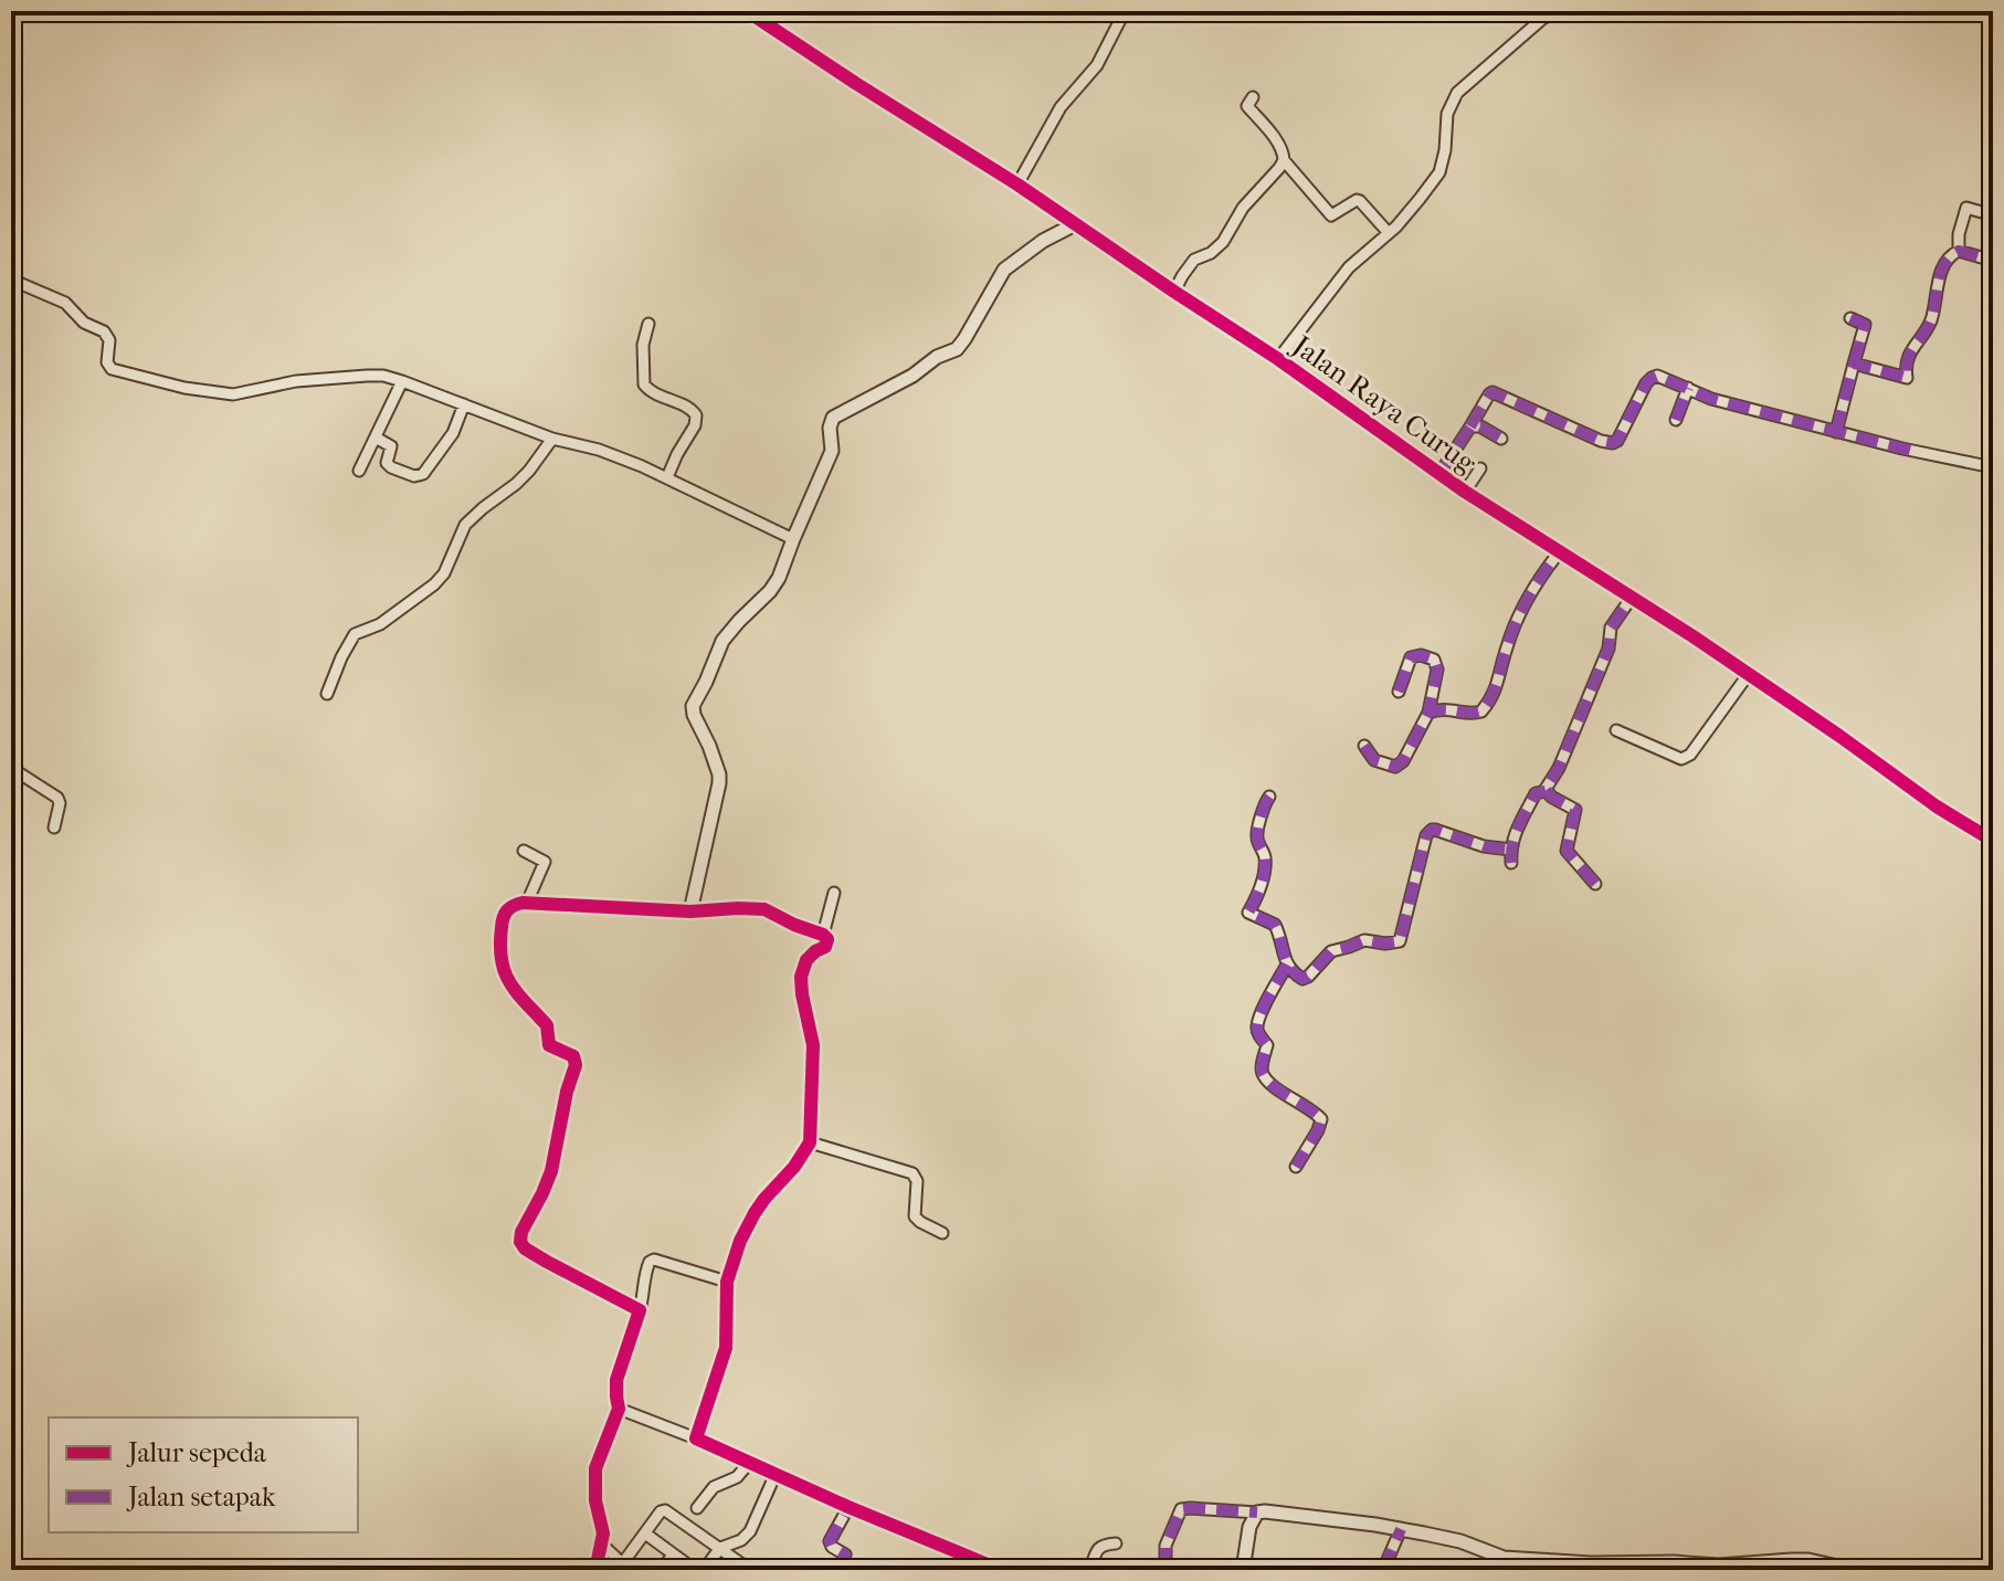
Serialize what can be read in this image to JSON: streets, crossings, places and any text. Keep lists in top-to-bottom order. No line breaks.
{"streets":{"street":["Jalan Raya Curug"]},"legend":["Jalur sepeda","Jalan setapak"]}
